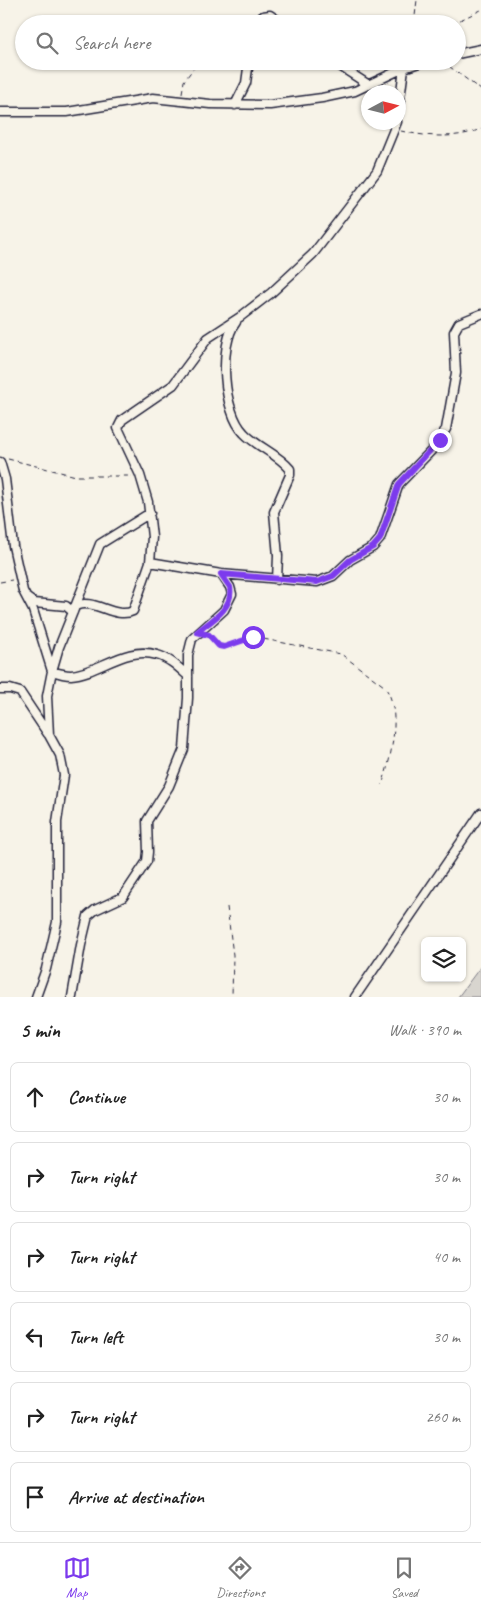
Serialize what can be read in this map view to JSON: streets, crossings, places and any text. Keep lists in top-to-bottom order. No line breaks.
{"north":"right","page":{"search":"Search here","heading":["5 min","Walk · 390 m"],"list":[["Continue","30 m"],["Turn right","30 m"],["Turn right","40 m"],["Turn left","30 m"],["Turn right","260 m"],"Arrive at destination"],"nav":["Map","Directions","Saved"]}}
